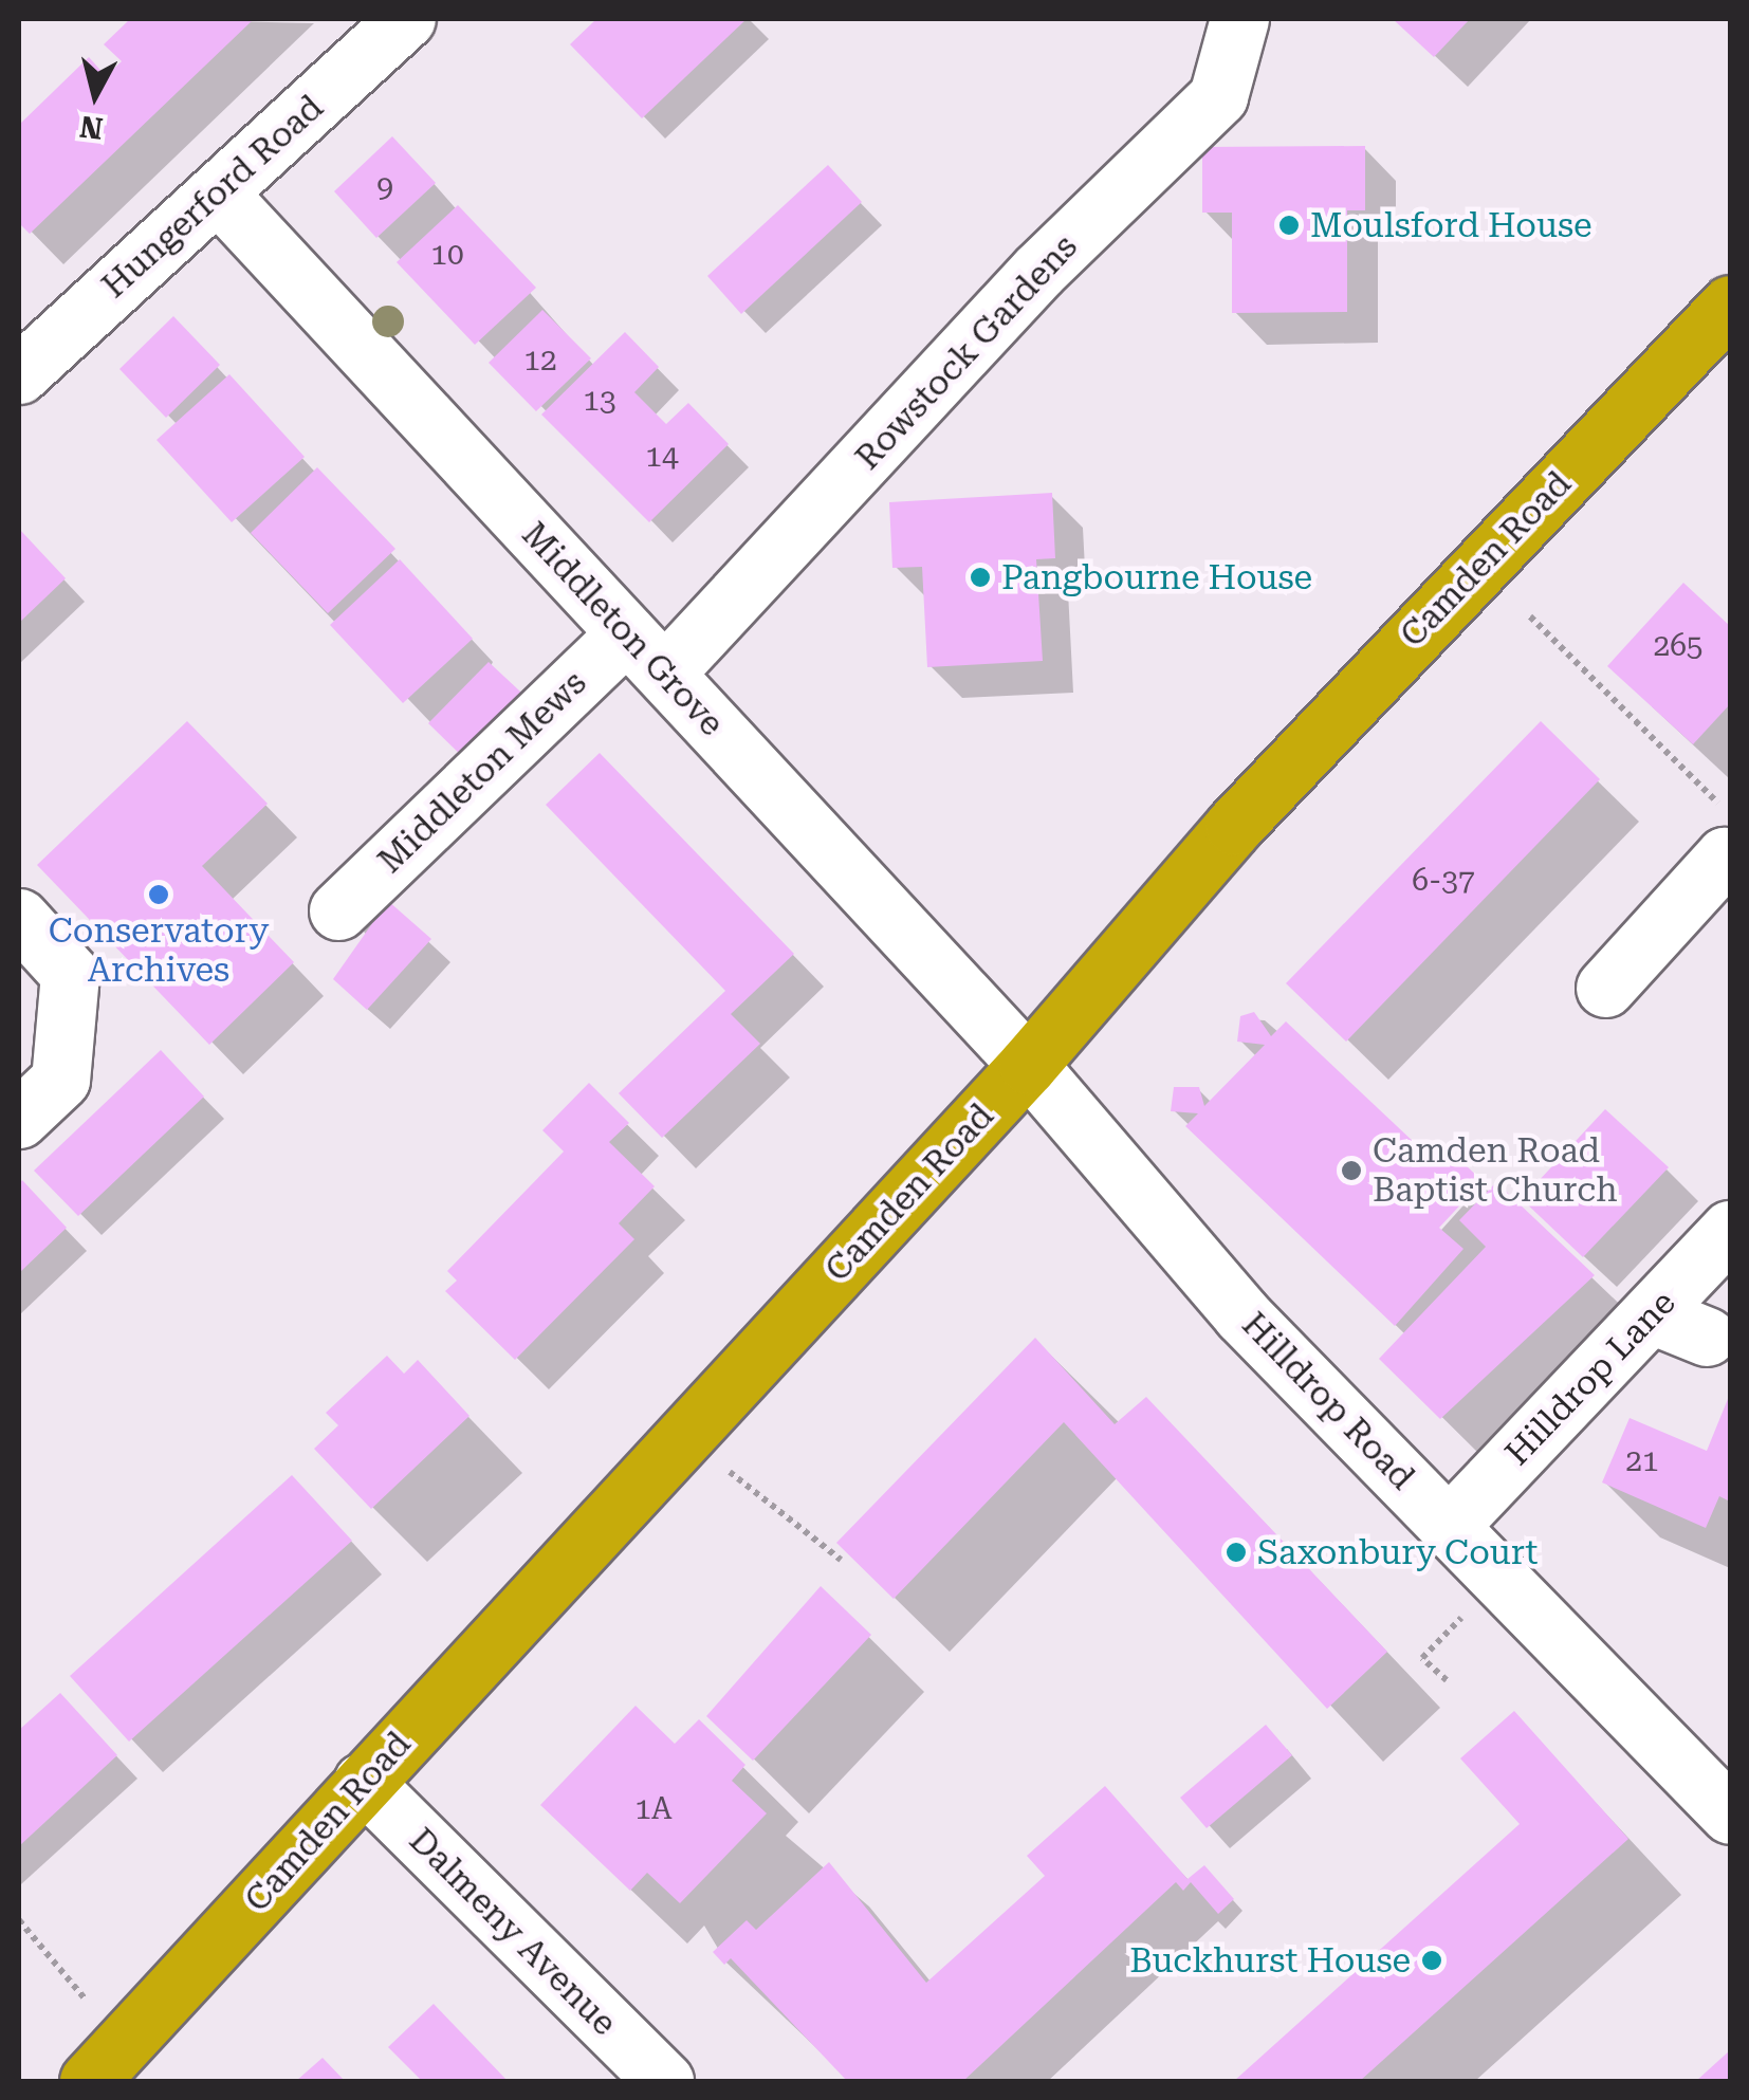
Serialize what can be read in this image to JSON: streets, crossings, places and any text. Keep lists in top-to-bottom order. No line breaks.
{"streets":{"highway":["Camden Road"],"street":["Hungerford Road","Rowstock Gardens","Middleton Grove","Middleton Mews","Hilldrop Lane","Hilldrop Road","Dalmeny Avenue"]},"crossings":[["Hungerford Road","Middleton Grove"],["Rowstock Gardens","Middleton Grove"],["Rowstock Gardens","Middleton Mews"],["Camden Road","Middleton Grove"],["Camden Road","Hilldrop Road"],["Camden Road","Dalmeny Avenue"],["Middleton Grove","Middleton Mews"],["Middleton Grove","Hilldrop Road"],["Hilldrop Lane","Hilldrop Road"]],"places":["Moulsford House","Pangbourne House","Conservatory Archives","Camden Road Baptist Church","Saxonbury Court","Buckhurst House"],"house_numbers":["9","10","12","13","14","265","6-37","21","1A"],"north":"bottom"}
